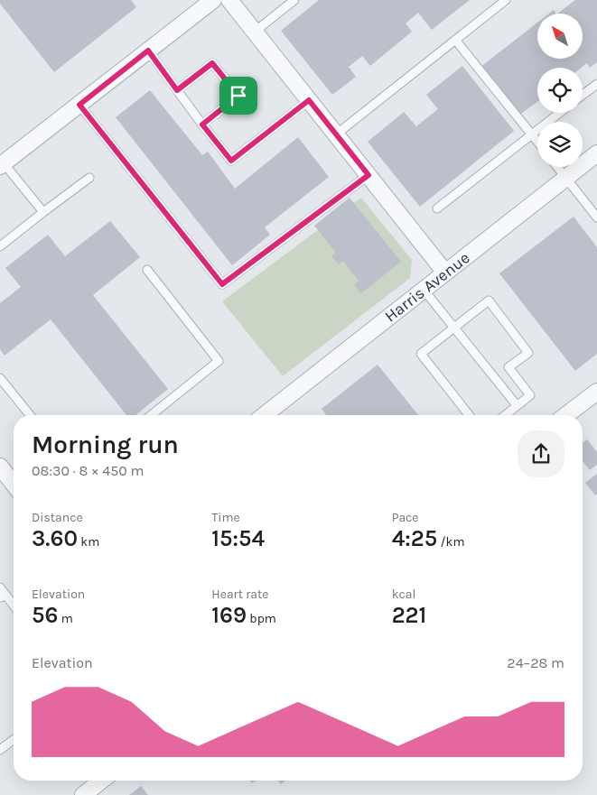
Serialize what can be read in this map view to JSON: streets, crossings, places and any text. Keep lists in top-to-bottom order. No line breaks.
{"streets":{"street":["Harris Avenue"]},"north":"top left","page":{"heading":["Morning run","08:30 · 8 × 450 m"],"stats":[["Distance","3.60 km"],["Time","15:54"],["Pace","4:25 /km"],["Elevation","56 m"],["Heart rate","169 bpm"],["kcal","221"]],"chart":["Elevation","24–28 m"]}}
